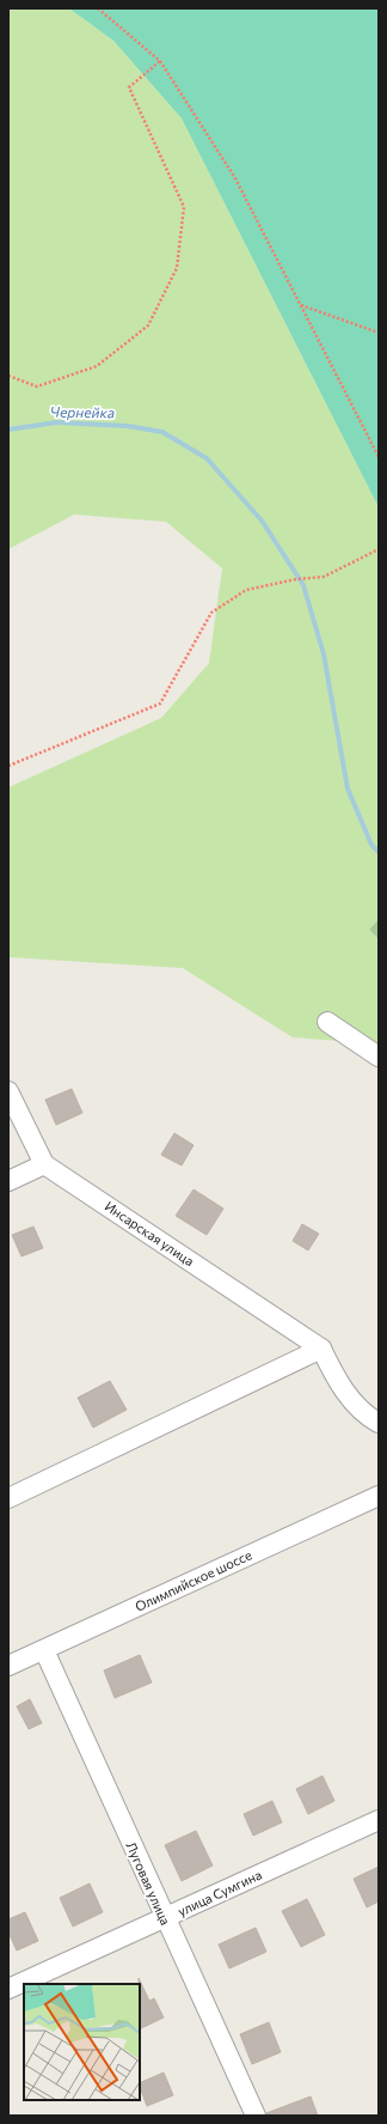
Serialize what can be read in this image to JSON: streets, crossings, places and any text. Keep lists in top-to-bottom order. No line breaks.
{"streets":{"street":["Инсарская улица","Олимпийское шоссе","Луговая улица","улица Сумгина"]},"crossings":[["Олимпийское шоссе","Луговая улица"],["Луговая улица","улица Сумгина"]],"water":["Чернейка"]}
